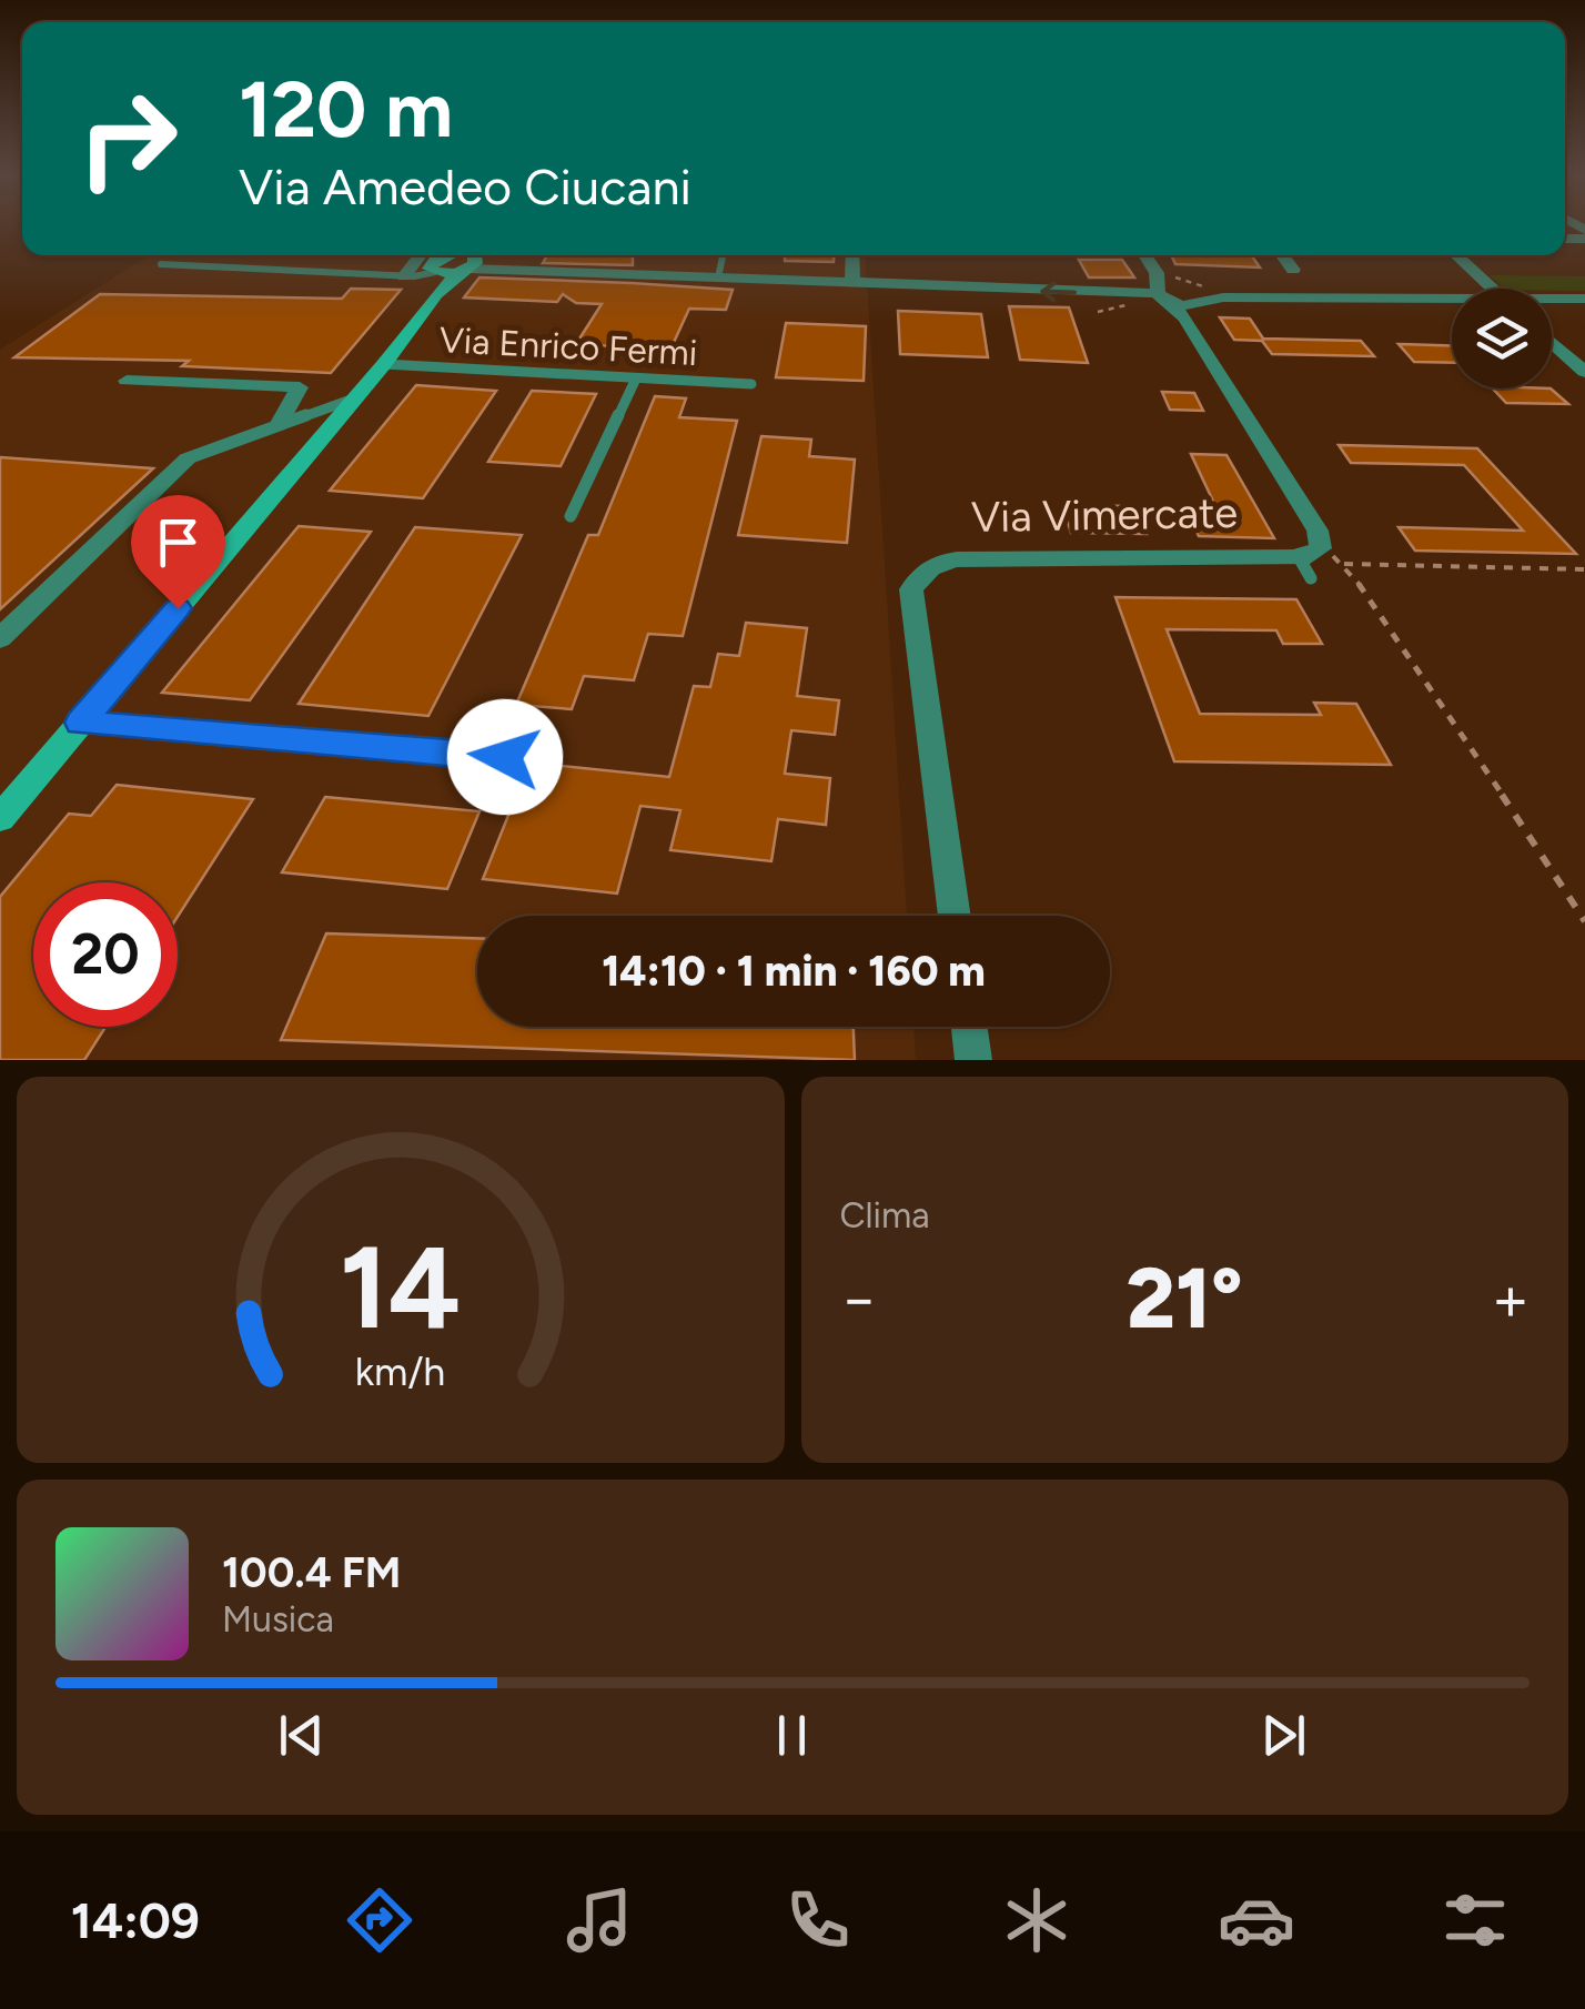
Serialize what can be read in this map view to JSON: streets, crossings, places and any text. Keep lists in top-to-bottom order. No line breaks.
{"streets":{"street":["Via Vimercate"],"lane":["Via Enrico Fermi"]},"page":{"turn":["120 m","Via Amedeo Ciucani"],"limit":"20","trip":"14:10 · 1 min · 160 m","tile":"Clima","heat":["−","21°","+"],"song":["100.4 FM","Musica"],"tabs":"14:09","gauge":["14","km/h"]}}
